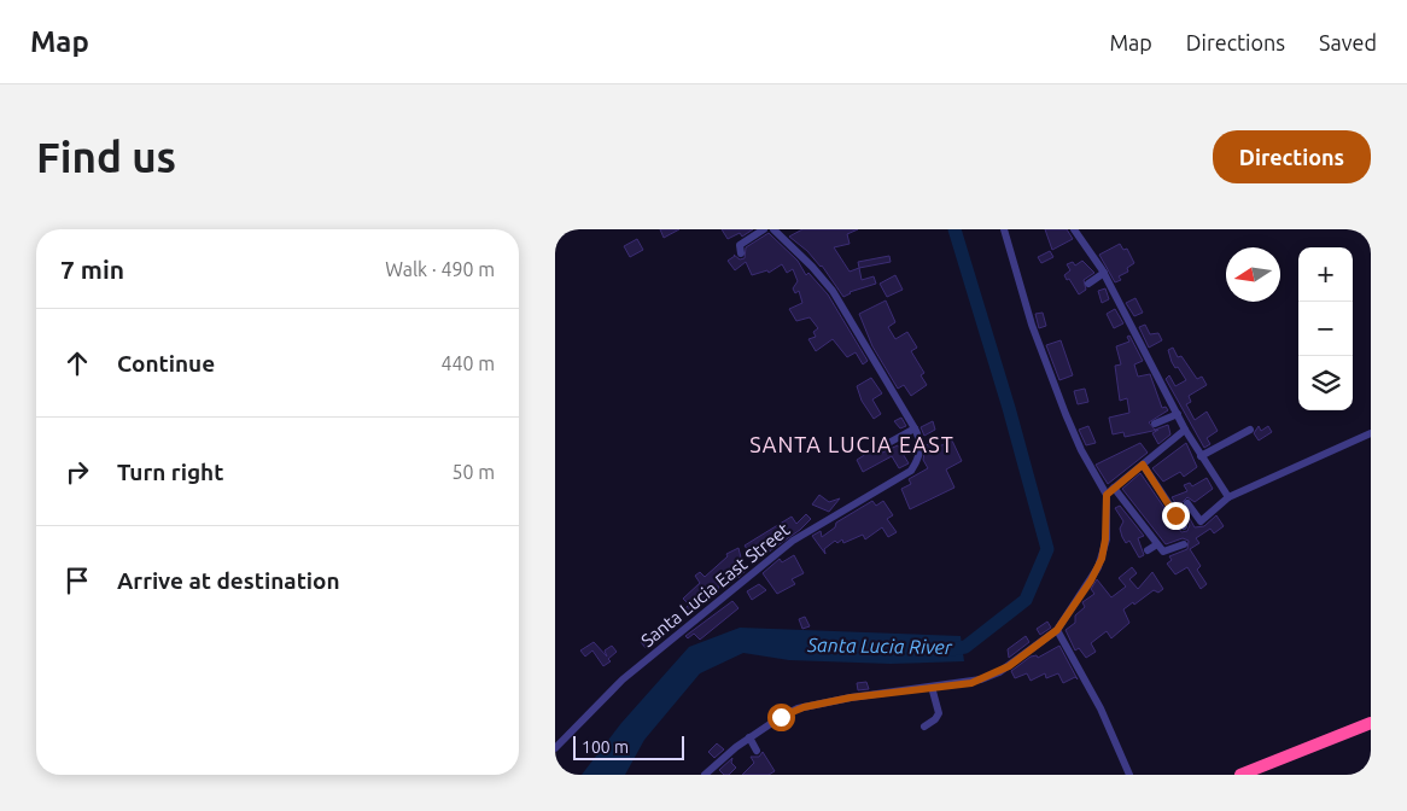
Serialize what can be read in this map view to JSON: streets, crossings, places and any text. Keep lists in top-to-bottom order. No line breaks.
{"streets":{"street":["Santa Lucia East Street"]},"districts":["SANTA LUCIA EAST"],"water":["Santa Lucia River"],"scale_bar":"100 m","north":"left","page":{"header":"Map","nav":["Map","Directions","Saved"],"buttons":"Directions","title":"Find us","heading":["7 min","Walk · 490 m"],"map_buttons":["+","−"],"list":[["Continue","440 m"],["Turn right","50 m"],"Arrive at destination"],"scale":"100 m"}}
